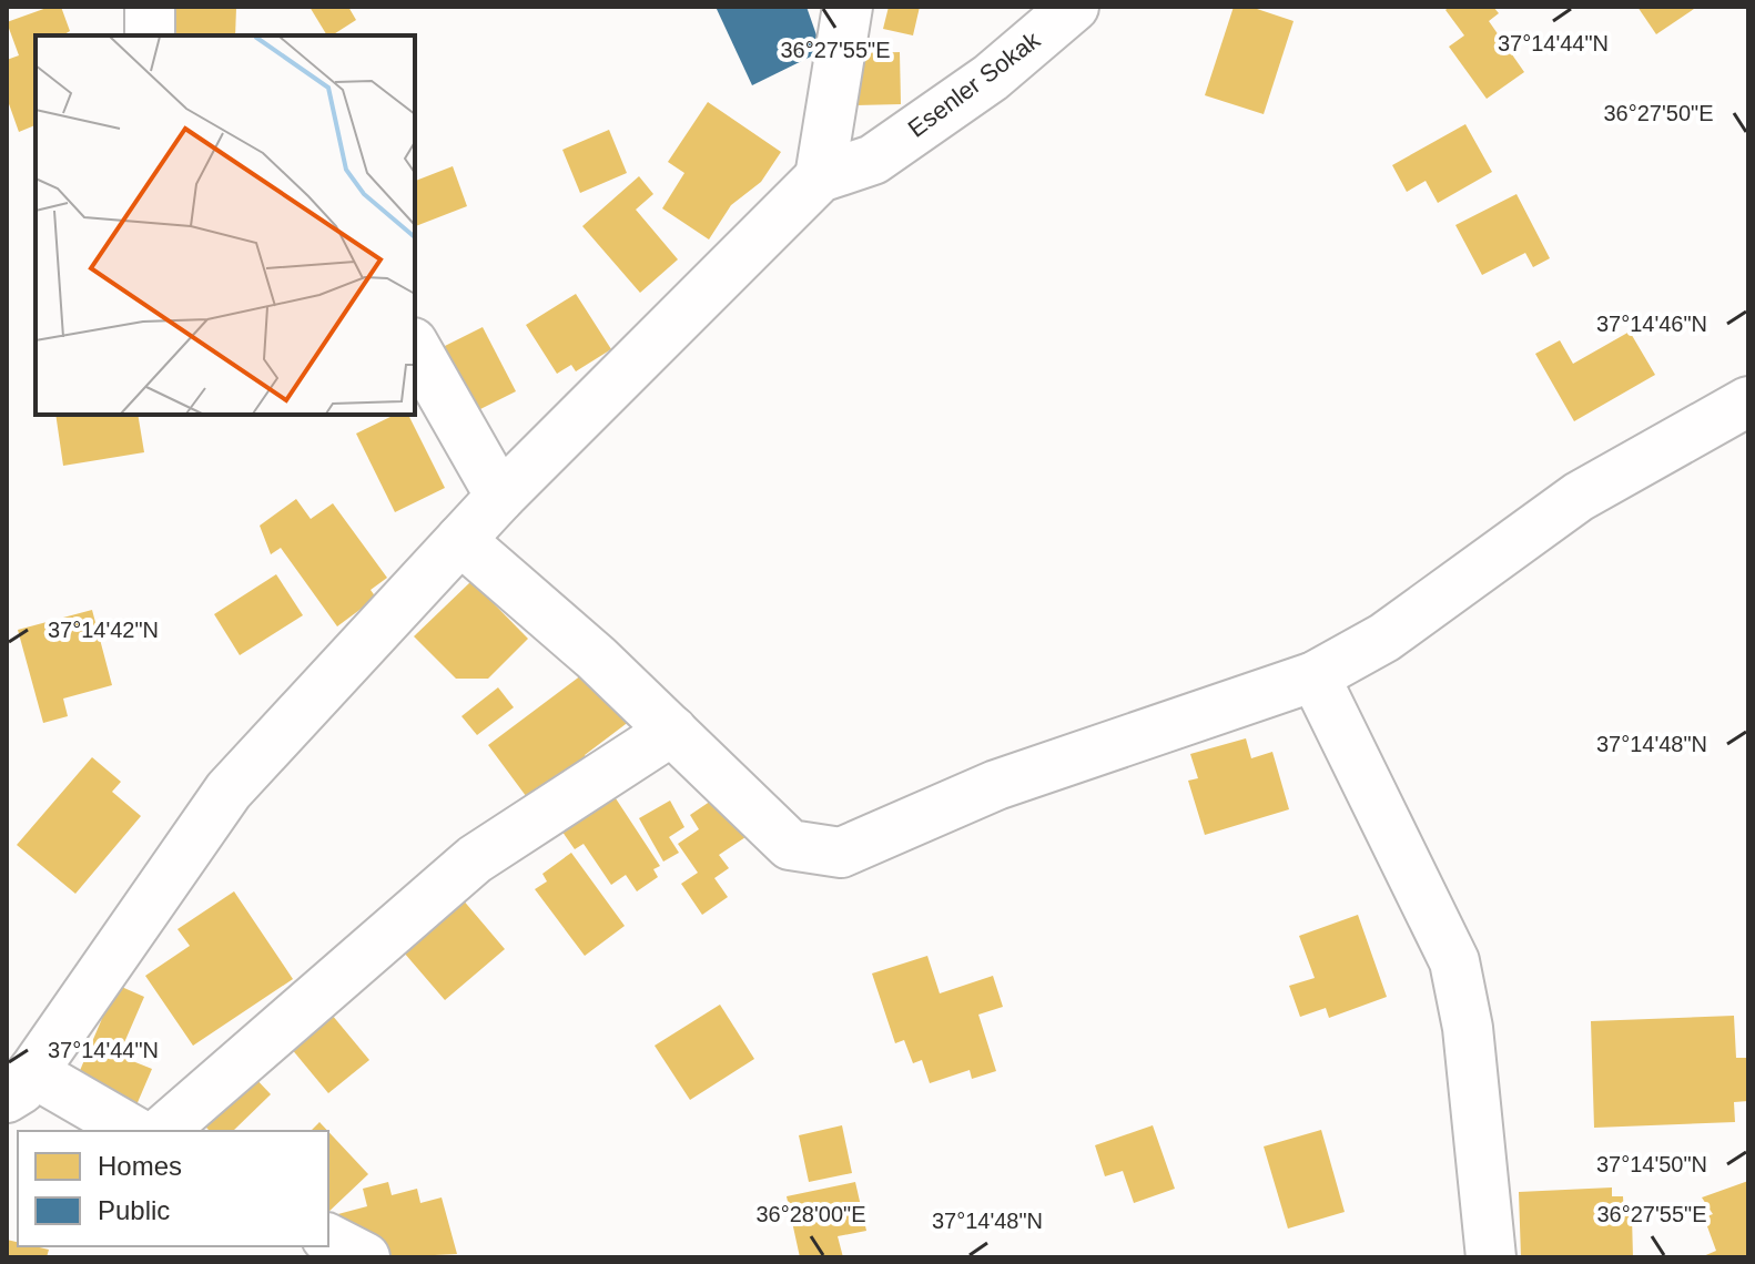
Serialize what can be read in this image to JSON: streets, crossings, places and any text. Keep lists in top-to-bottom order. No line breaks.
{"streets":{"street":["Esenler Sokak"]},"legend":["Homes","Public"],"coordinates":["37°14'44\"N","36°27'55\"E","36°27'50\"E","37°14'46\"N","37°14'42\"N","37°14'48\"N","37°14'50\"N","36°28'00\"E"]}
